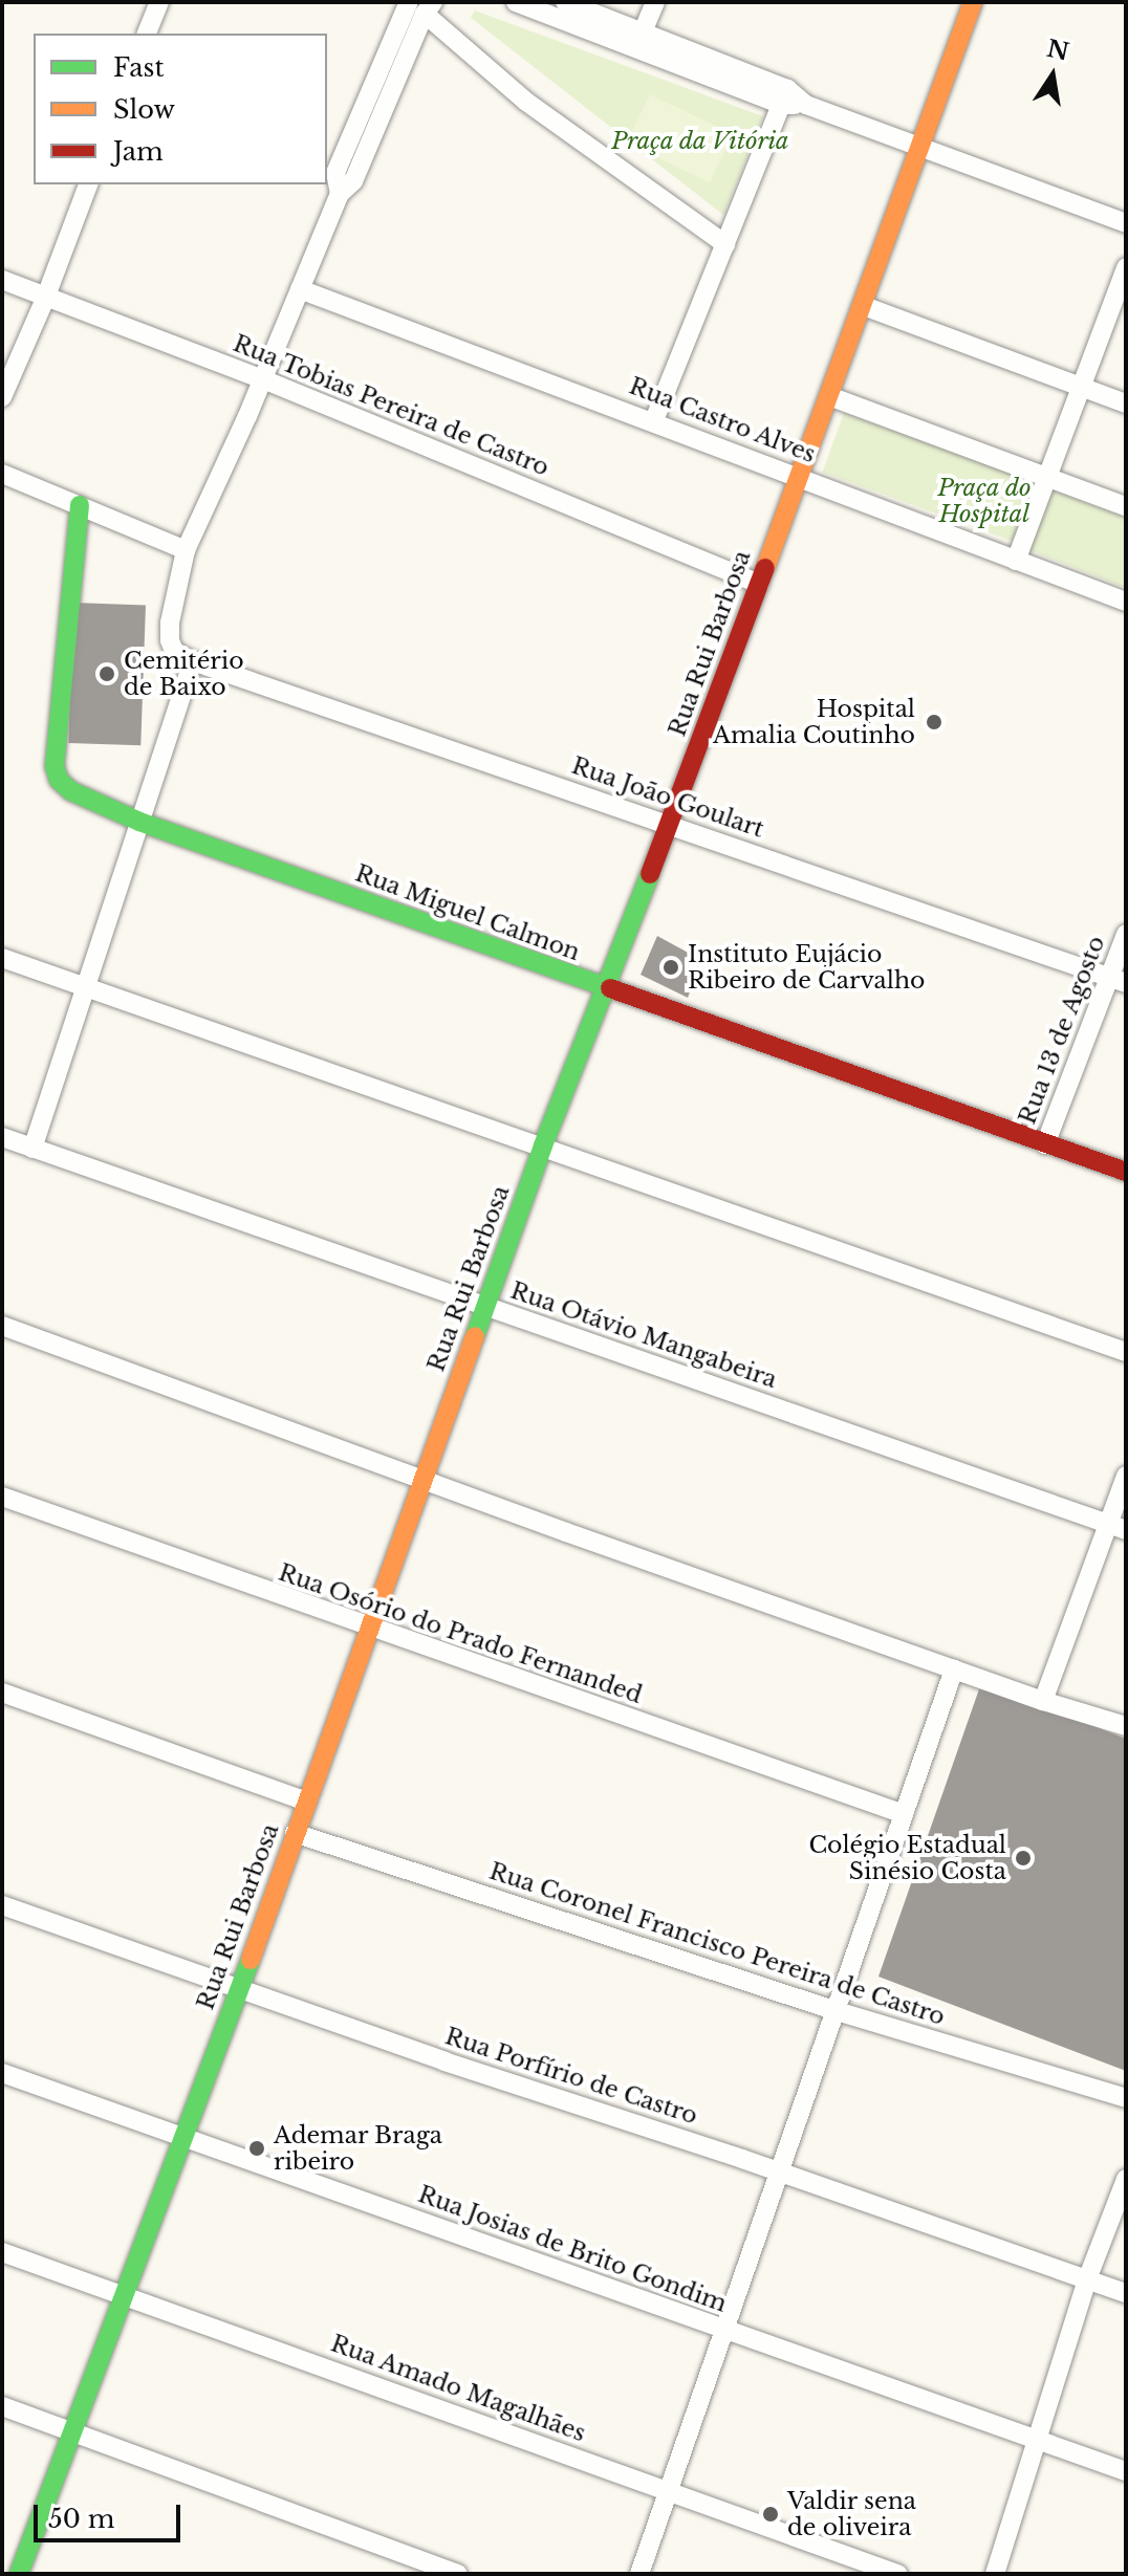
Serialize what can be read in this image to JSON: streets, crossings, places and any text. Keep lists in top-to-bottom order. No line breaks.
{"streets":{"street":["Rua Tobias Pereira de Castro","Rua Castro Alves","Rua Rui Barbosa","Rua João Goulart","Rua Miguel Calmon","Rua 13 de Agosto","Rua Otávio Mangabeira","Rua Osório do Prado Fernanded","Rua Coronel Francisco Pereira de Castro","Rua Porfírio de Castro","Rua Josias de Brito Gondim","Rua Amado Magalhães"]},"crossings":[["Rua Tobias Pereira de Castro","Rua Rui Barbosa"],["Rua Castro Alves","Rua Rui Barbosa"],["Rua Rui Barbosa","Rua João Goulart"],["Rua Rui Barbosa","Rua Miguel Calmon"],["Rua Rui Barbosa","Rua Otávio Mangabeira"],["Rua Rui Barbosa","Rua Osório do Prado Fernanded"],["Rua Rui Barbosa","Rua Coronel Francisco Pereira de Castro"],["Rua Rui Barbosa","Rua Porfírio de Castro"],["Rua Rui Barbosa","Rua Josias de Brito Gondim"],["Rua Rui Barbosa","Rua Amado Magalhães"],["Rua João Goulart","Rua 13 de Agosto"],["Rua Miguel Calmon","Rua 13 de Agosto"]],"parks":["Praça da Vitória","Praça do Hospital"],"places":["Cemitério de Baixo","Hospital Amalia Coutinho","Instituto Eujácio Ribeiro de Carvalho","Colégio Estadual Sinésio Costa","Ademar Braga ribeiro","Valdir sena de oliveira"],"legend":["Fast","Slow","Jam"],"scale_bar":"50 m","north":"top"}
